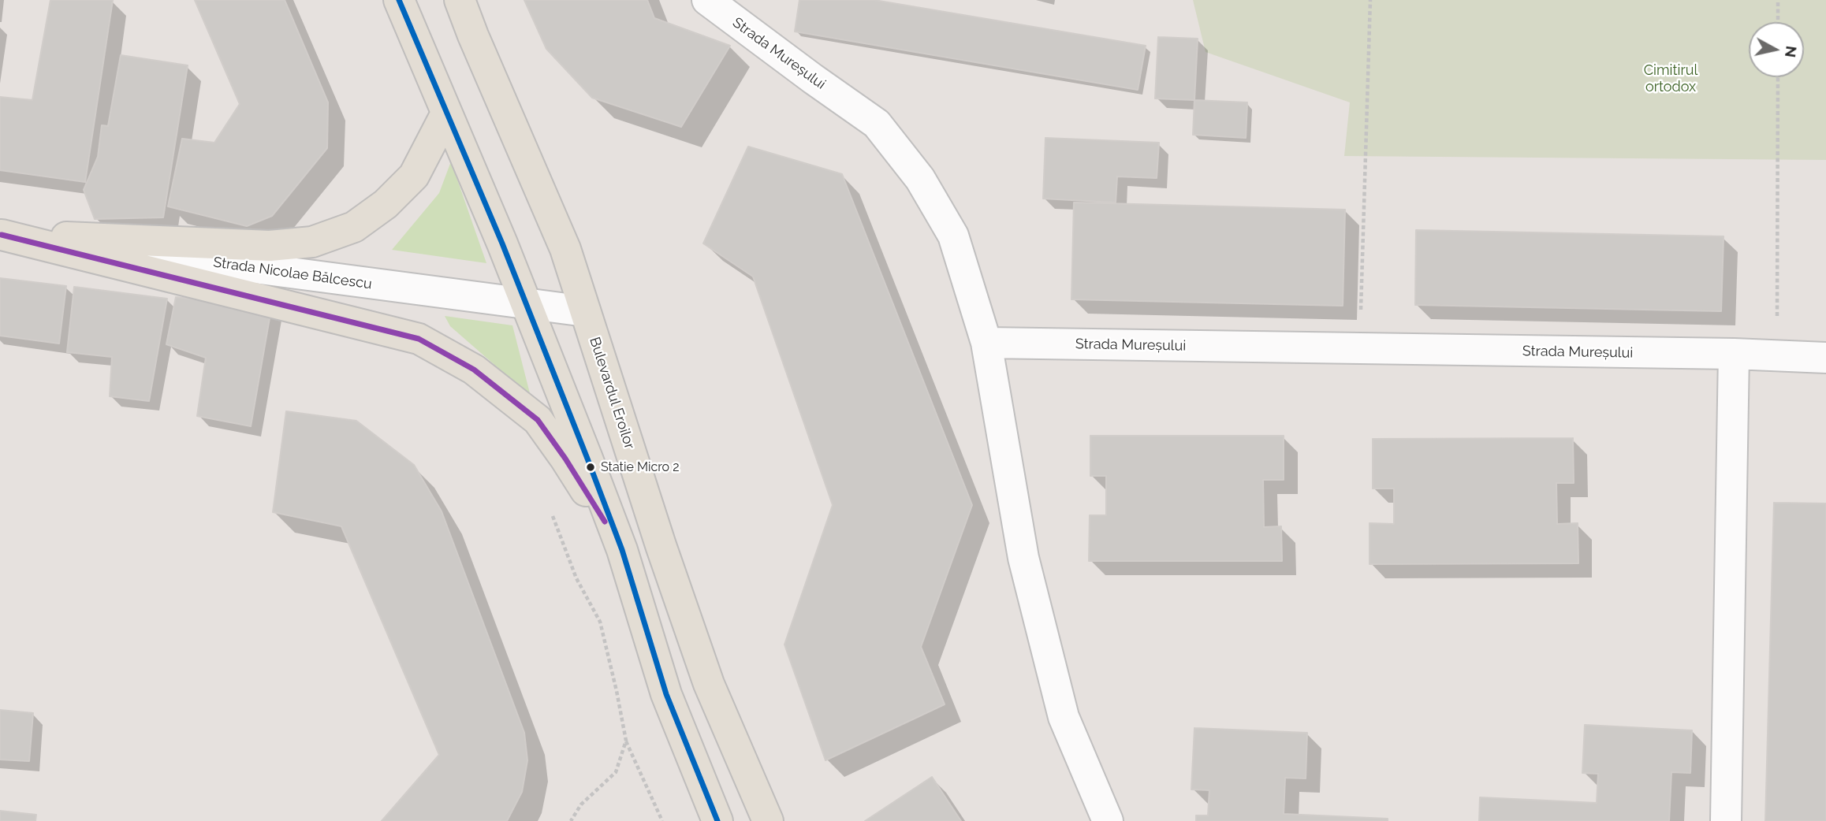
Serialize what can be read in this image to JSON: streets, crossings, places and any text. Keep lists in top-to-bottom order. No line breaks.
{"streets":{"main road":["Bulevardul Eroilor"],"street":["Strada Mureșului","Strada Nicolae Bălcescu"]},"crossings":[["Strada Nicolae Bălcescu","Bulevardul Eroilor"]],"parks":["Cimitirul ortodox"],"places":["Statie Micro 2"],"north":"right"}
